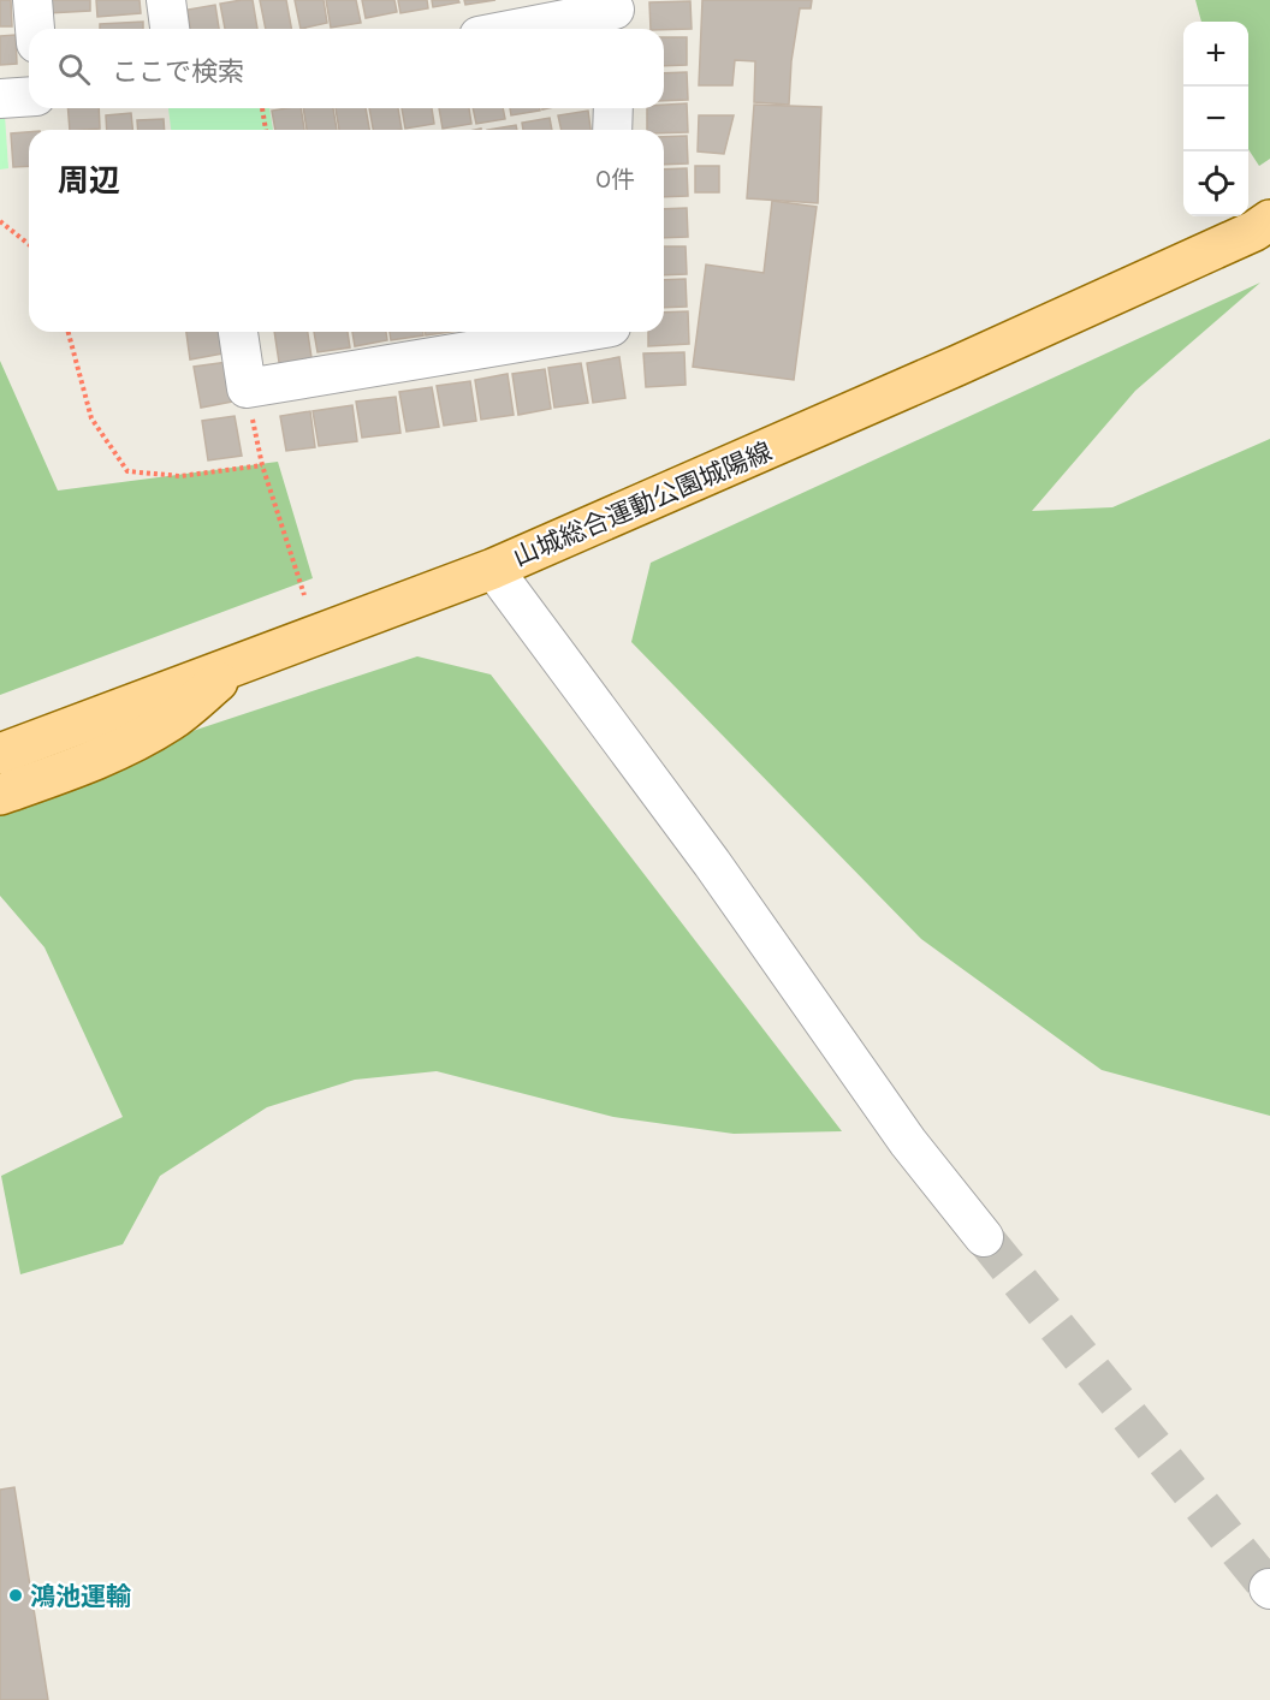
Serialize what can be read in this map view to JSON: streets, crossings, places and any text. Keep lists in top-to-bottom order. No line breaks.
{"streets":{"main road":["山城総合運動公園城陽線"]},"places":["鴻池運輸"],"page":{"map_buttons":["+","−"],"search":"ここで検索","heading":["周辺","0件"]}}
